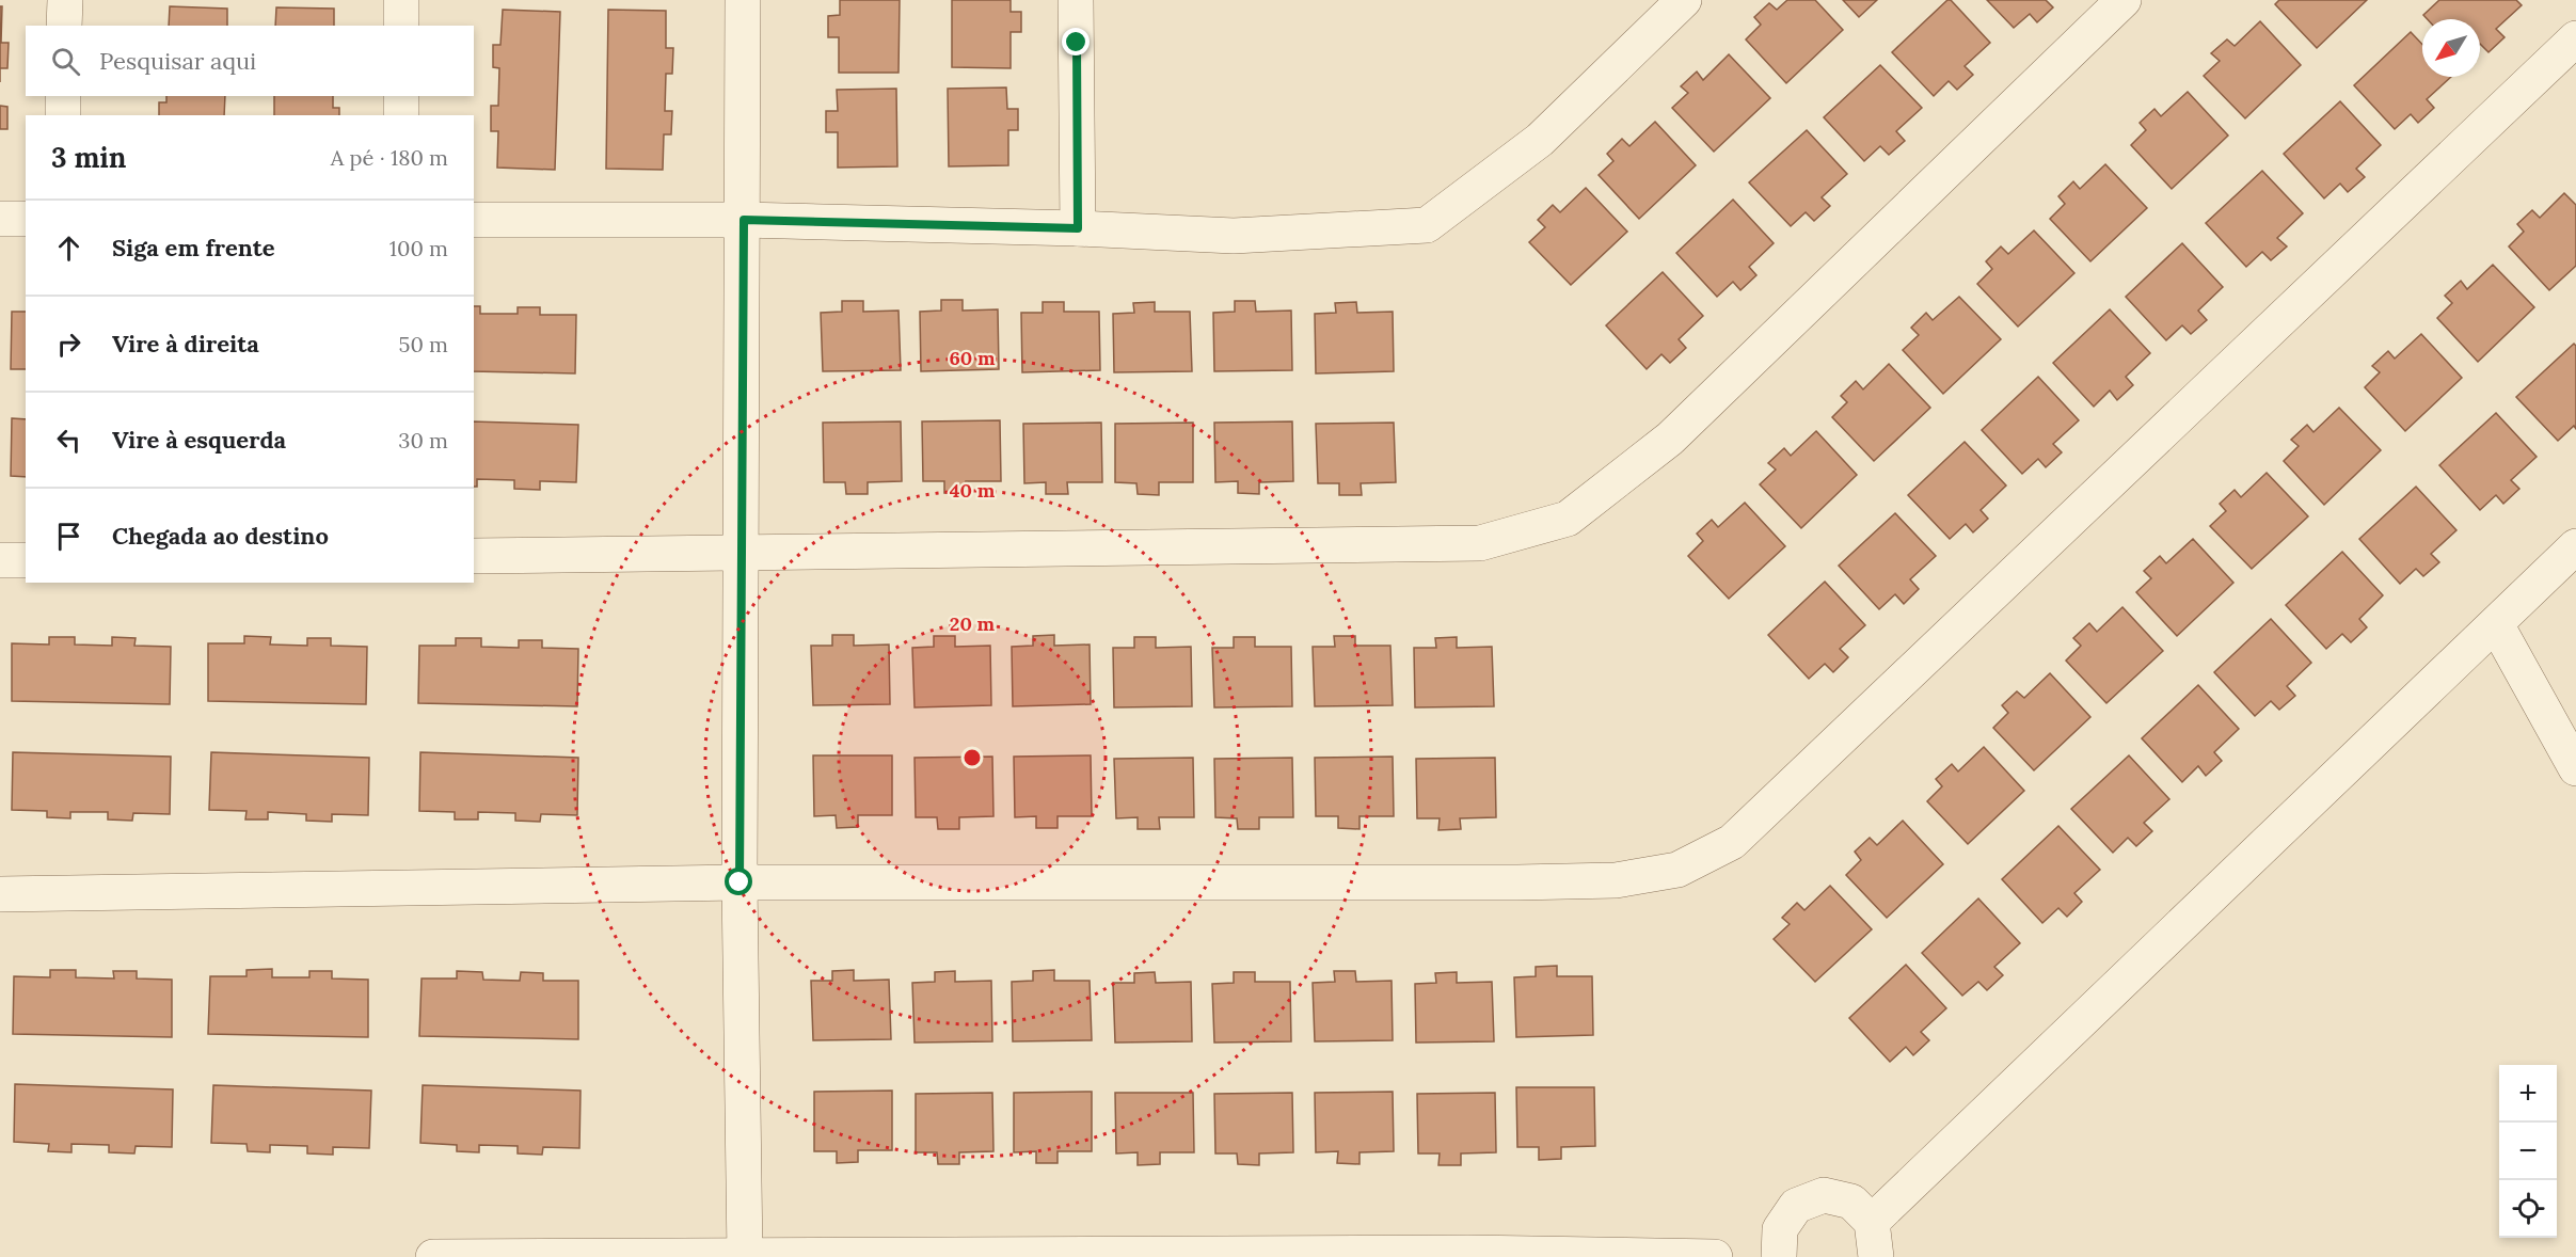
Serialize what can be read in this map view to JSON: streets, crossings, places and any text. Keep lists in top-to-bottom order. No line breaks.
{"north":"bottom left","page":{"search":"Pesquisar aqui","heading":["3 min","A pé · 180 m"],"list":[["Siga em frente","100 m"],["Vire à direita","50 m"],["Vire à esquerda","30 m"],"Chegada ao destino"],"map_buttons":["+","−"]},"rings":["60 m","40 m","20 m"]}
